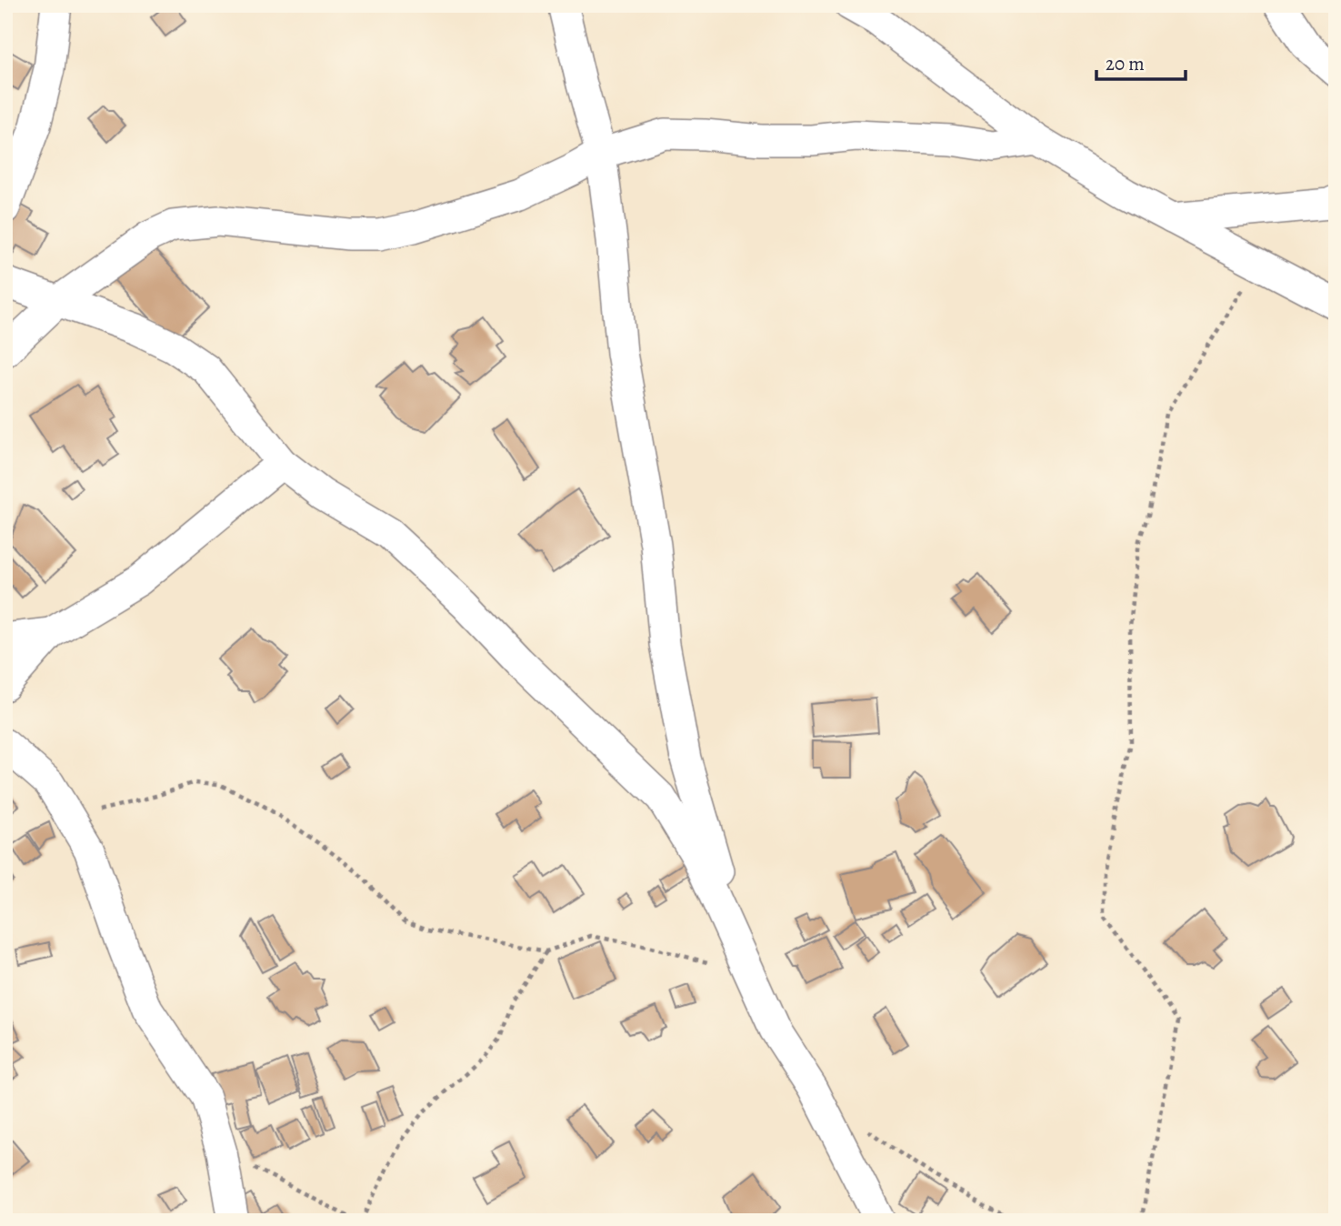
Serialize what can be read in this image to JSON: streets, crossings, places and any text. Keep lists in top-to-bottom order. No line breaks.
{"scale_bar":"20 m"}
